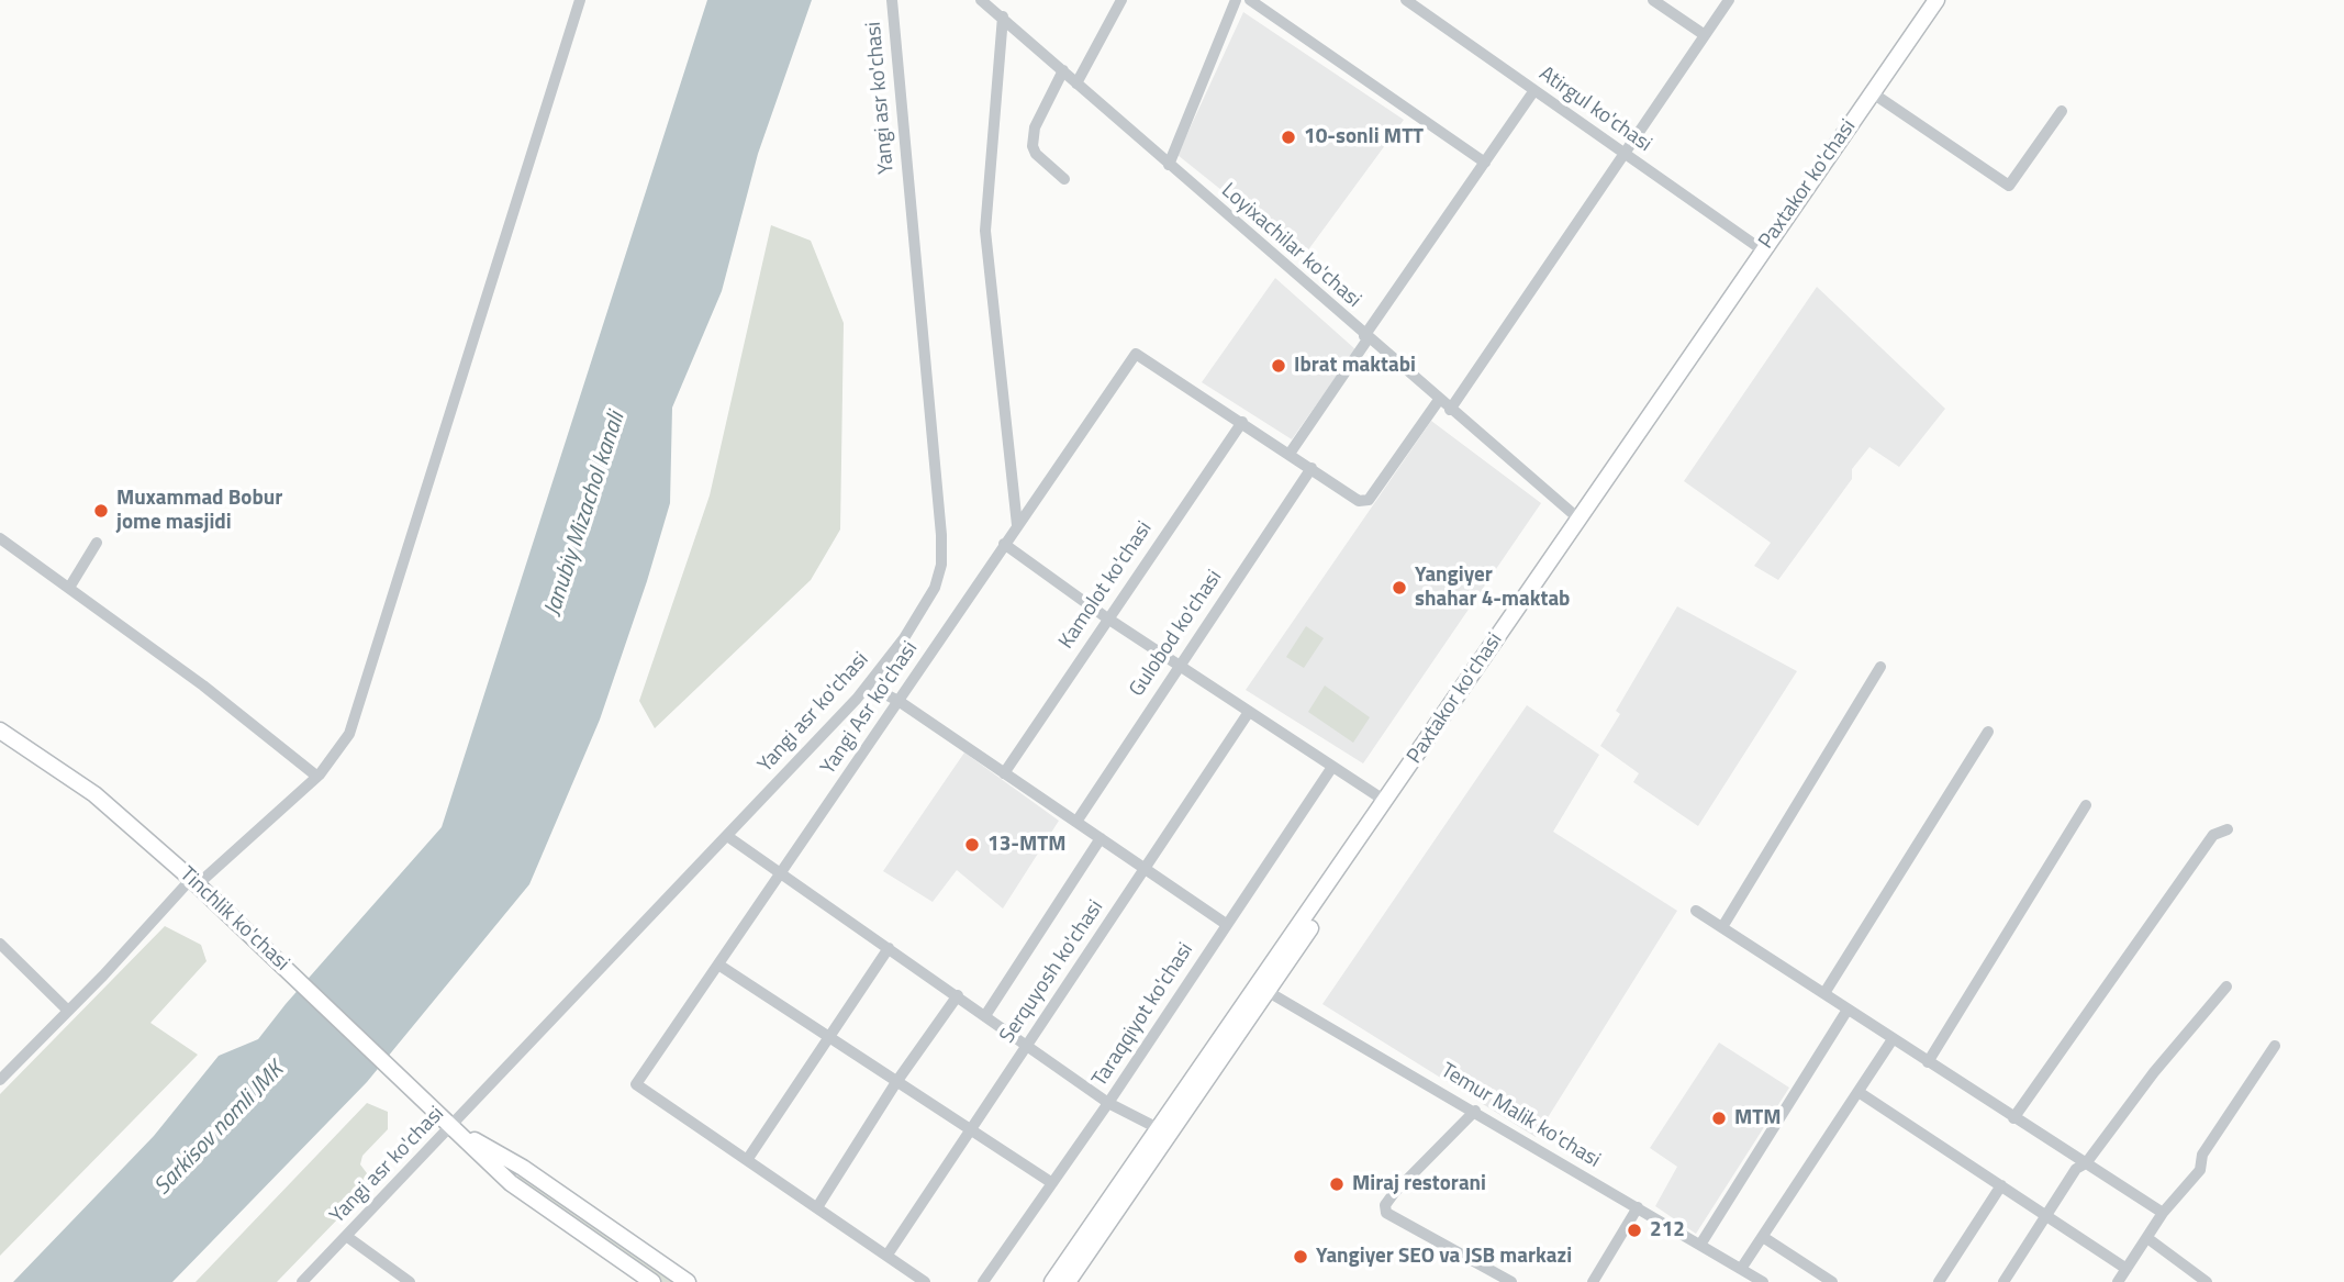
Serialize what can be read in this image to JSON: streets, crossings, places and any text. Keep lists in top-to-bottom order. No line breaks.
{"streets":{"main road":["Paxtakor ko'chasi","Tinchlik ko'chasi"],"street":["Yangi asr ko'chasi","Atirgul ko'chasi","Loyixachilar ko'chasi","Kamolot ko'chasi","Gulobod ko'chasi","Yangi Asr ko'chasi","Serquyosh ko'chasi","Taraqqiyot ko'chasi","Temur Malik ko'chasi"]},"crossings":[["Yangi asr ko'chasi","Tinchlik ko'chasi"],["Atirgul ko'chasi","Paxtakor ko'chasi"],["Paxtakor ko'chasi","Loyixachilar ko'chasi"],["Paxtakor ko'chasi","Temur Malik ko'chasi"],["Kamolot ko'chasi","Yangi Asr ko'chasi"]],"water":["Janubiy Mizachol kanali","Sarkisov nomli JMK"],"places":["10-sonli MTT","Ibrat maktabi","Muxammad Bobur jome masjidi","Yangiyer shahar 4-maktab","13-MTM","MTM","Miraj restorani","212","Yangiyer SEO va JSB markazi"]}
